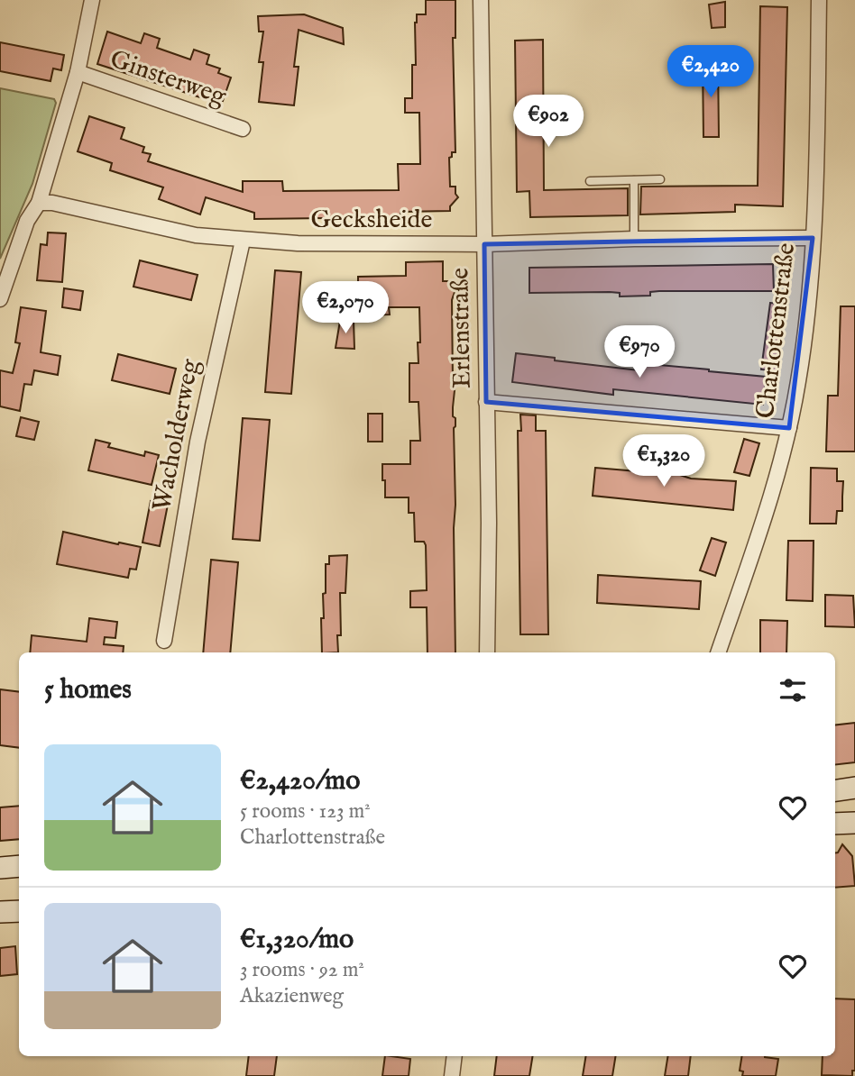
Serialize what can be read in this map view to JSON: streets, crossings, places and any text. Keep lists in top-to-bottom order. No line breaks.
{"streets":{"street":["Ginsterweg","Gecksheide","Erlenstraße","Charlottenstraße","Wacholderweg"]},"crossings":[["Ginsterweg","Gecksheide"],["Gecksheide","Erlenstraße"],["Gecksheide","Charlottenstraße"],["Gecksheide","Wacholderweg"]],"page":{"price":["€2,420","€902","€2,070","€970","€1,320"],"heading":"5 homes","list":[{"name":"€2,420/mo","note":"5 rooms · 123 m² · Charlottenstraße"},{"name":"€1,320/mo","note":"3 rooms · 92 m² · Akazienweg"}]}}
